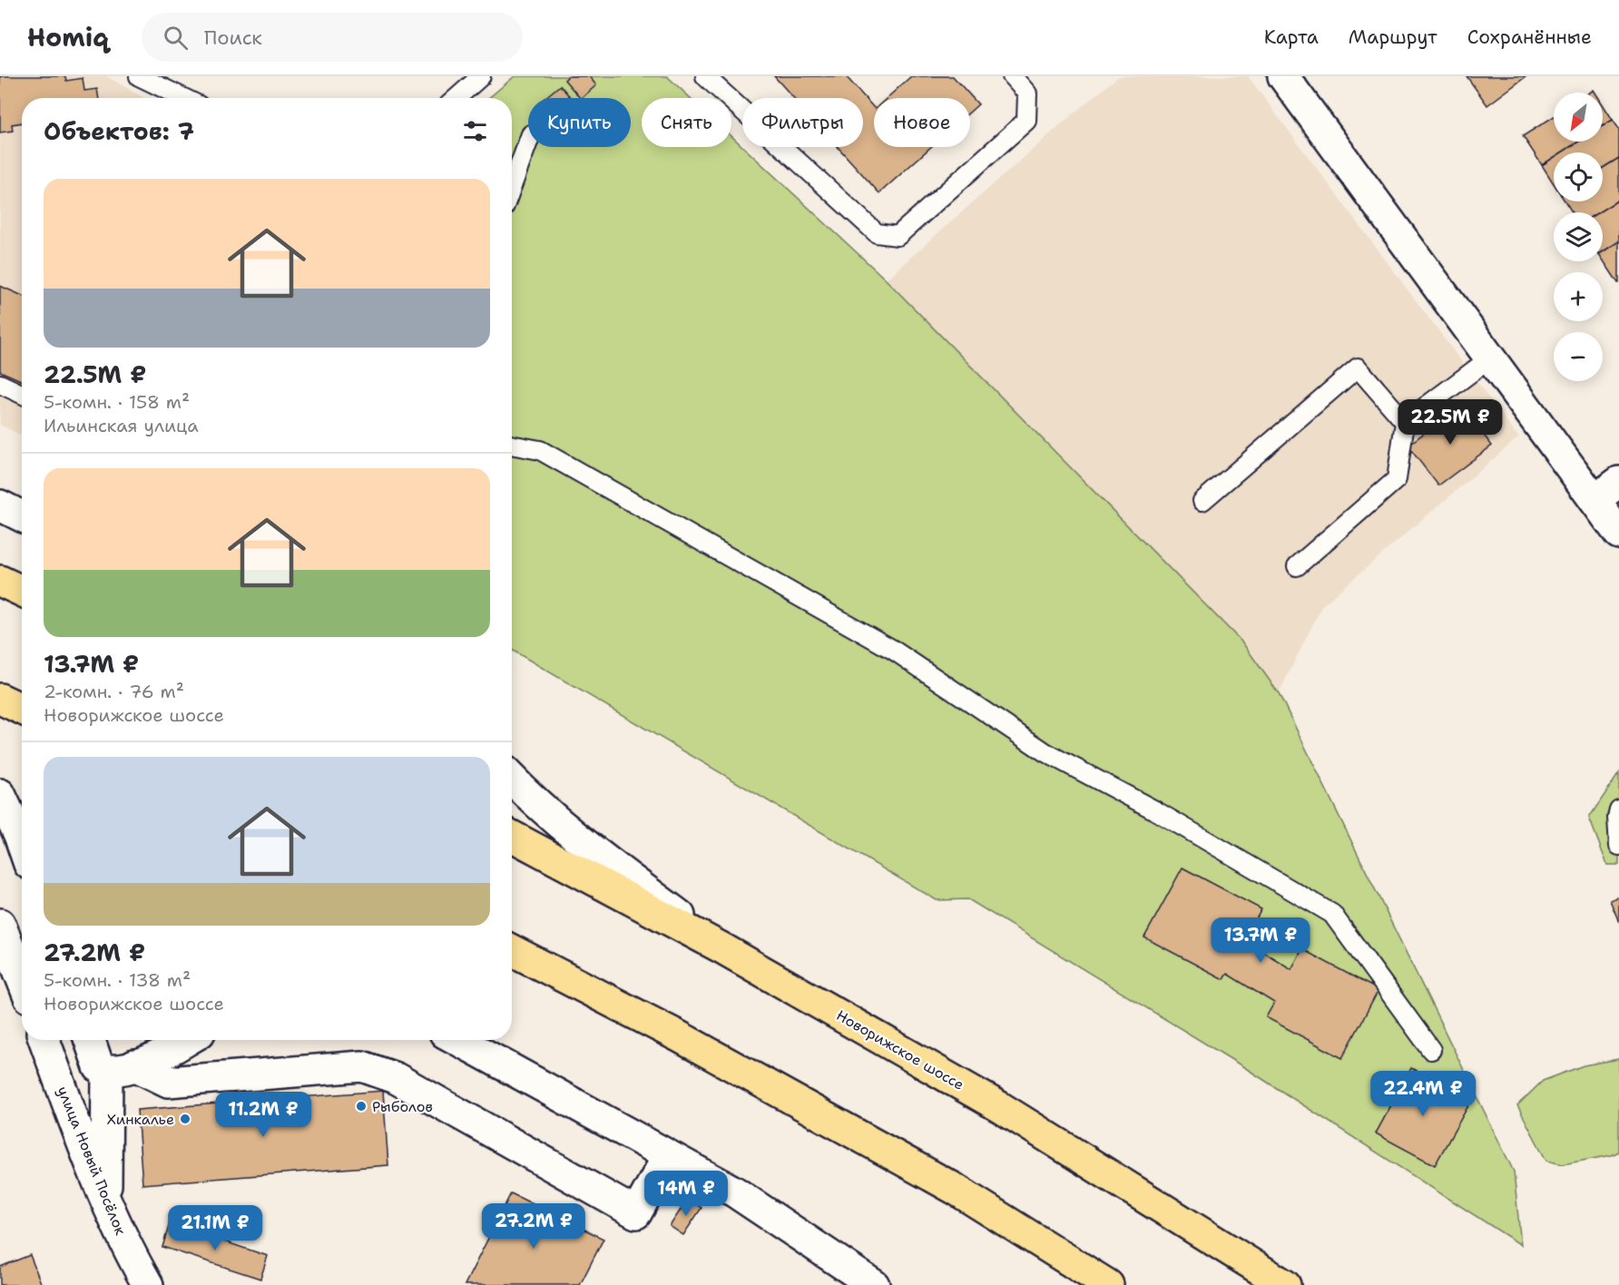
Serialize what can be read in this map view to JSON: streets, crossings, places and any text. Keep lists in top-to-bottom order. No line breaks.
{"streets":{"highway":["Новорижское шоссе"],"street":["улица Новый Посёлок"]},"places":["Рыболов","Хинкалье"],"north":"bottom left","page":{"header":"Homiq","search":"Поиск","nav":["Карта","Маршрут","Сохранённые"],"map_buttons":["+","−"],"chip":["Купить","Снять","Фильтры","Новое"],"heading":"Объектов: 7","list":[{"name":"22.5M ₽","note":"5-комн. · 158 m² · Ильинская улица"},{"name":"13.7M ₽","note":"2-комн. · 76 m² · Новорижское шоссе"},{"name":"27.2M ₽","note":"5-комн. · 138 m² · Новорижское шоссе"}],"price":["22.5M ₽","13.7M ₽","22.4M ₽","11.2M ₽","14M ₽","27.2M ₽","21.1M ₽"]}}
